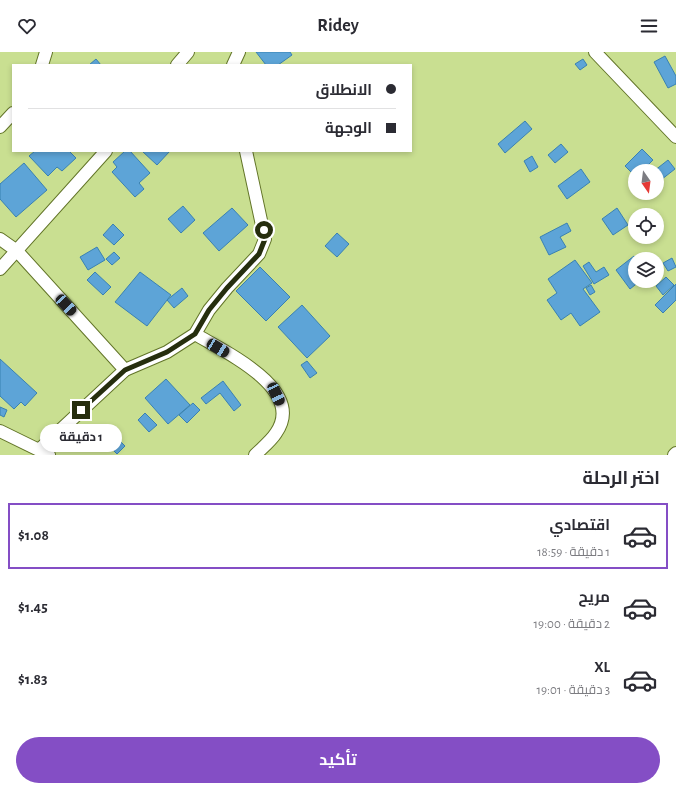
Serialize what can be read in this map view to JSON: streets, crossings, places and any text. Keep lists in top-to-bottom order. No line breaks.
{"north":"bottom","page":{"header":"Ridey","banner":["الانطلاق","الوجهة"],"bubble":"1 دقيقة","heading":"اختر الرحلة","list":[{"name":"اقتصادي","note":"1 دقيقة · 18:59","value":"$1.08"},{"name":"مريح","note":"2 دقيقة · 19:00","value":"$1.45"},{"name":"XL","note":"3 دقيقة · 19:01","value":"$1.83"}],"buttons":"تأكيد"}}
